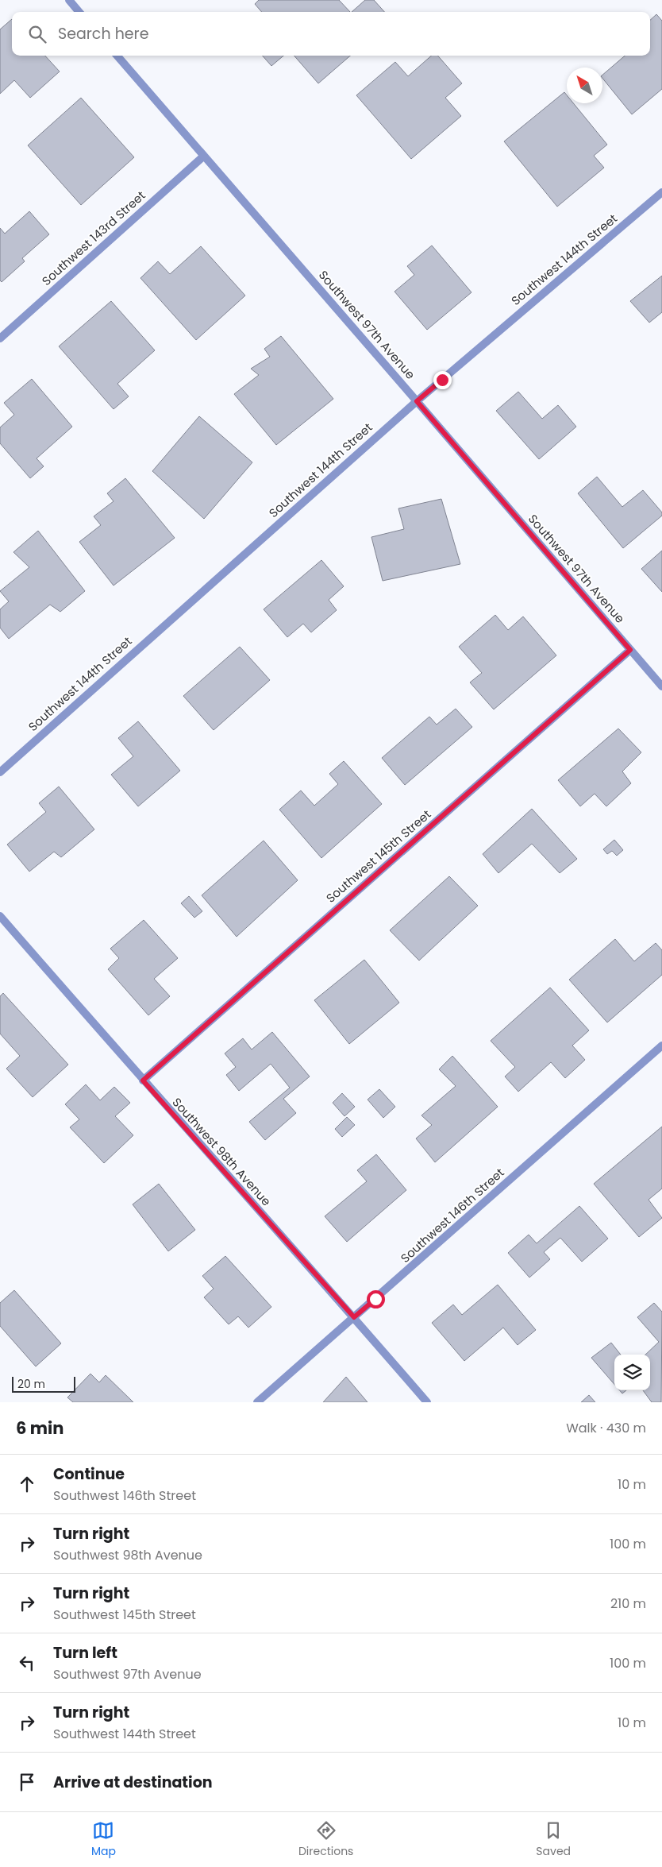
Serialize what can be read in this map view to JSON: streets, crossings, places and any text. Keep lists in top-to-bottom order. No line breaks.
{"streets":{"street":["Southwest 143rd Street","Southwest 144th Street","Southwest 97th Avenue","Southwest 145th Street","Southwest 98th Avenue","Southwest 146th Street"]},"crossings":[["Southwest 143rd Street","Southwest 97th Avenue"],["Southwest 144th Street","Southwest 97th Avenue"],["Southwest 97th Avenue","Southwest 145th Street"],["Southwest 145th Street","Southwest 98th Avenue"],["Southwest 98th Avenue","Southwest 146th Street"]],"scale_bar":"20 m","north":"top left","page":{"search":"Search here","scale":"20 m","heading":["6 min","Walk · 430 m"],"list":[["Continue","Southwest 146th Street","10 m"],["Turn right","Southwest 98th Avenue","100 m"],["Turn right","Southwest 145th Street","210 m"],["Turn left","Southwest 97th Avenue","100 m"],["Turn right","Southwest 144th Street","10 m"],"Arrive at destination"],"nav":["Map","Directions","Saved"]}}
